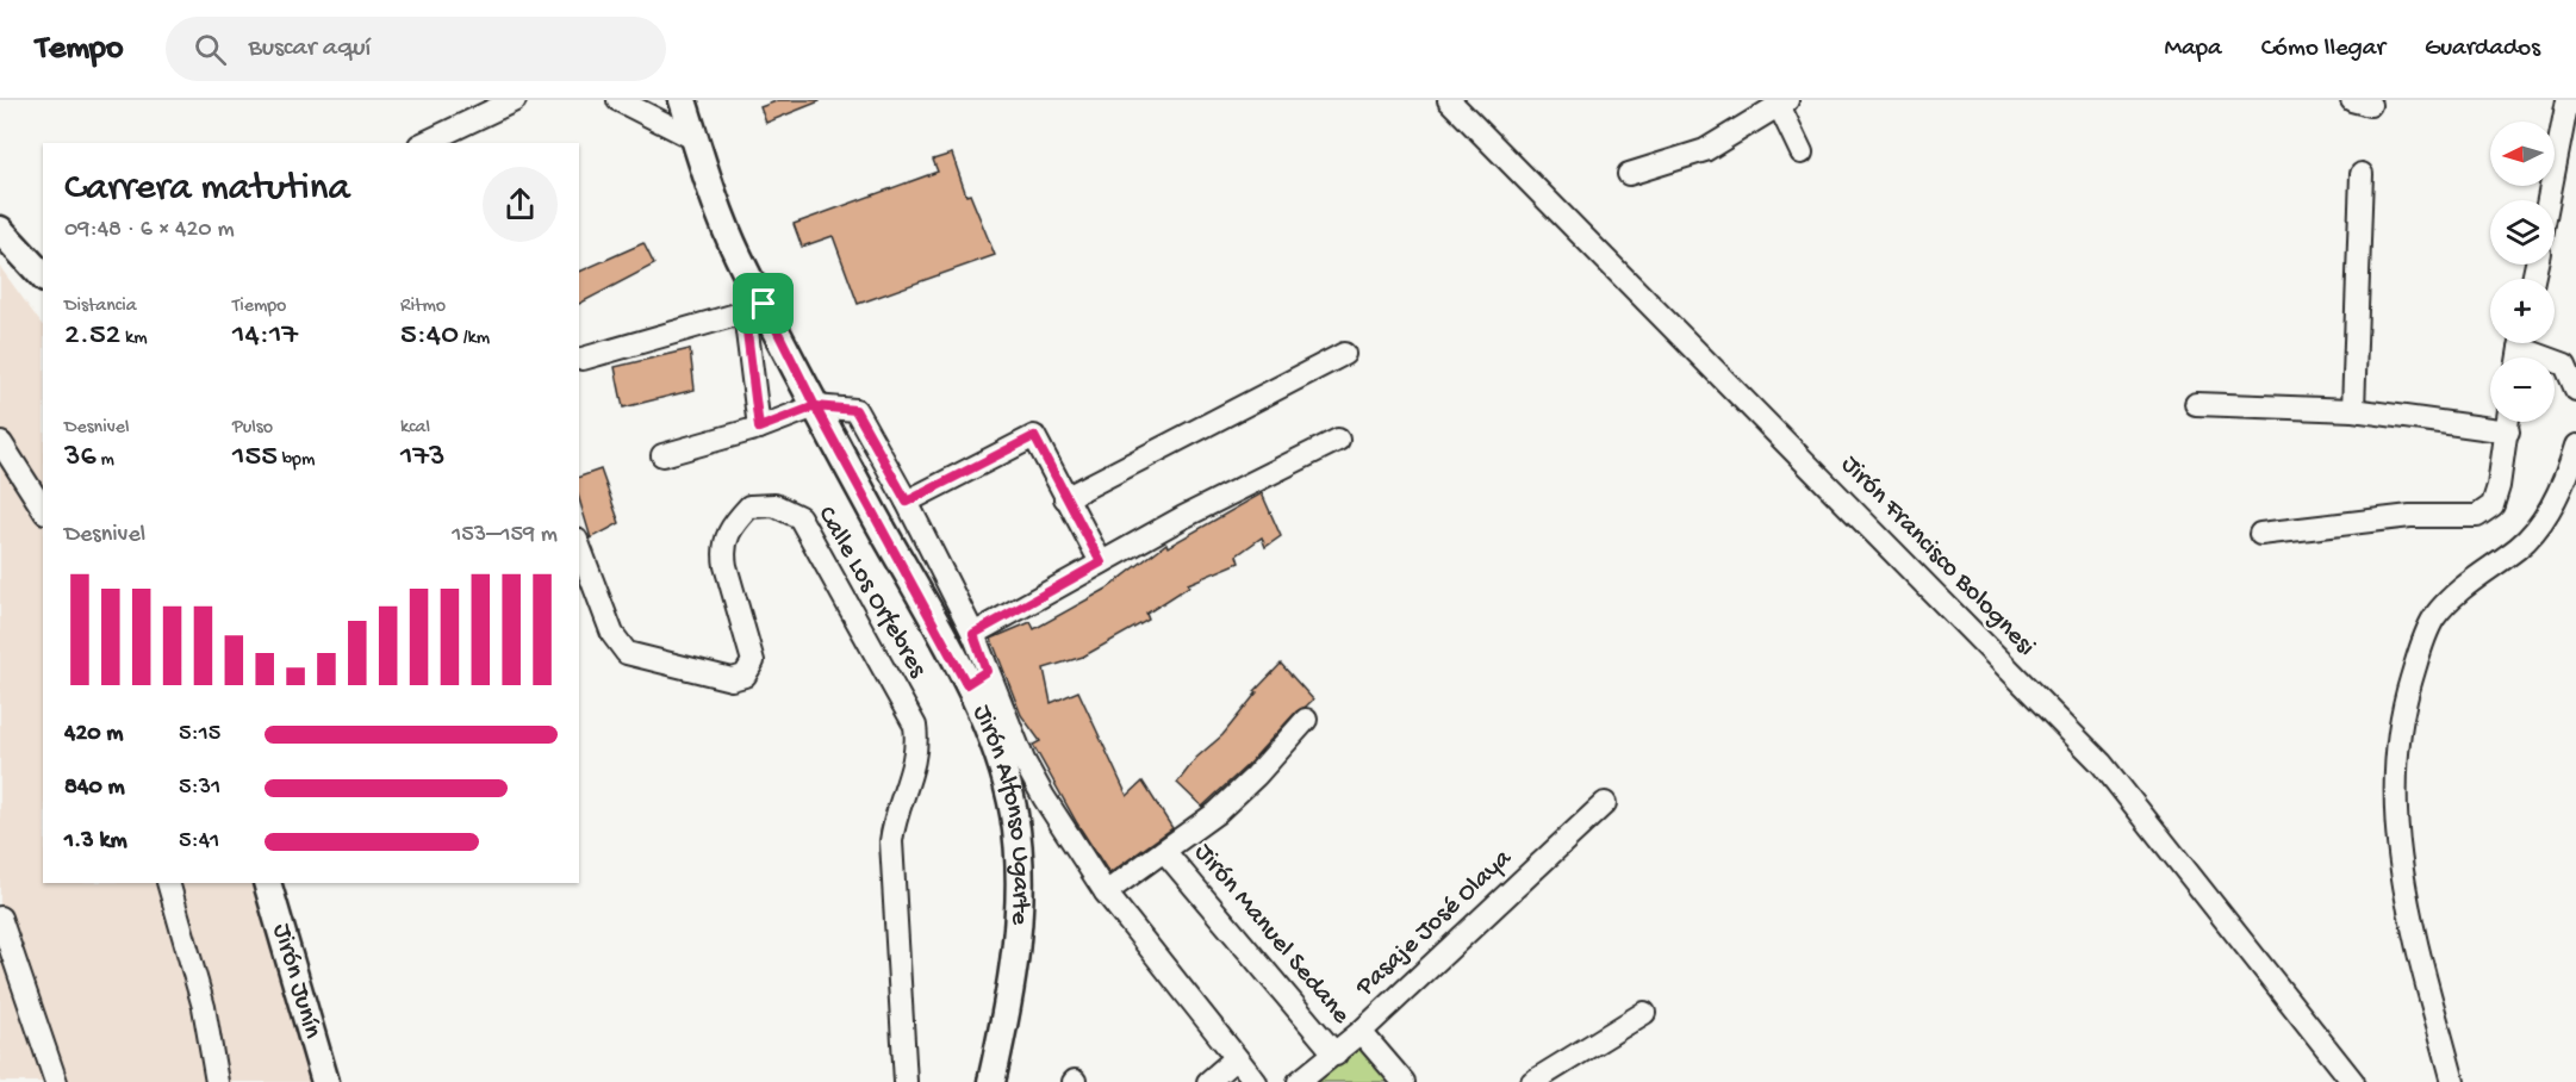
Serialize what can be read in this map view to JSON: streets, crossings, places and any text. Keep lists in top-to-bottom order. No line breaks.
{"streets":{"main road":["Jirón Alfonso Ugarte","Jirón Junín"],"street":["Jirón Francisco Bolognesi","Calle Los Orfebres","Pasaje José Olaya","Jirón Manuel Sedane"]},"crossings":[["Pasaje José Olaya","Jirón Manuel Sedane"]],"north":"left","page":{"header":"Tempo","search":"Buscar aquí","nav":["Mapa","Cómo llegar","Guardados"],"map_buttons":["+","−"],"heading":["Carrera matutina","09:48 · 6 × 420 m"],"stats":[["Distancia","2.52 km"],["Tiempo","14:17"],["Ritmo","5:40 /km"],["Desnivel","36 m"],["Pulso","155 bpm"],["kcal","173"]],"chart":["Desnivel","153–159 m"],"list":[{"name":"420 m","note":"5:15"},{"name":"840 m","note":"5:31"},{"name":"1.3 km","note":"5:41"}]}}
